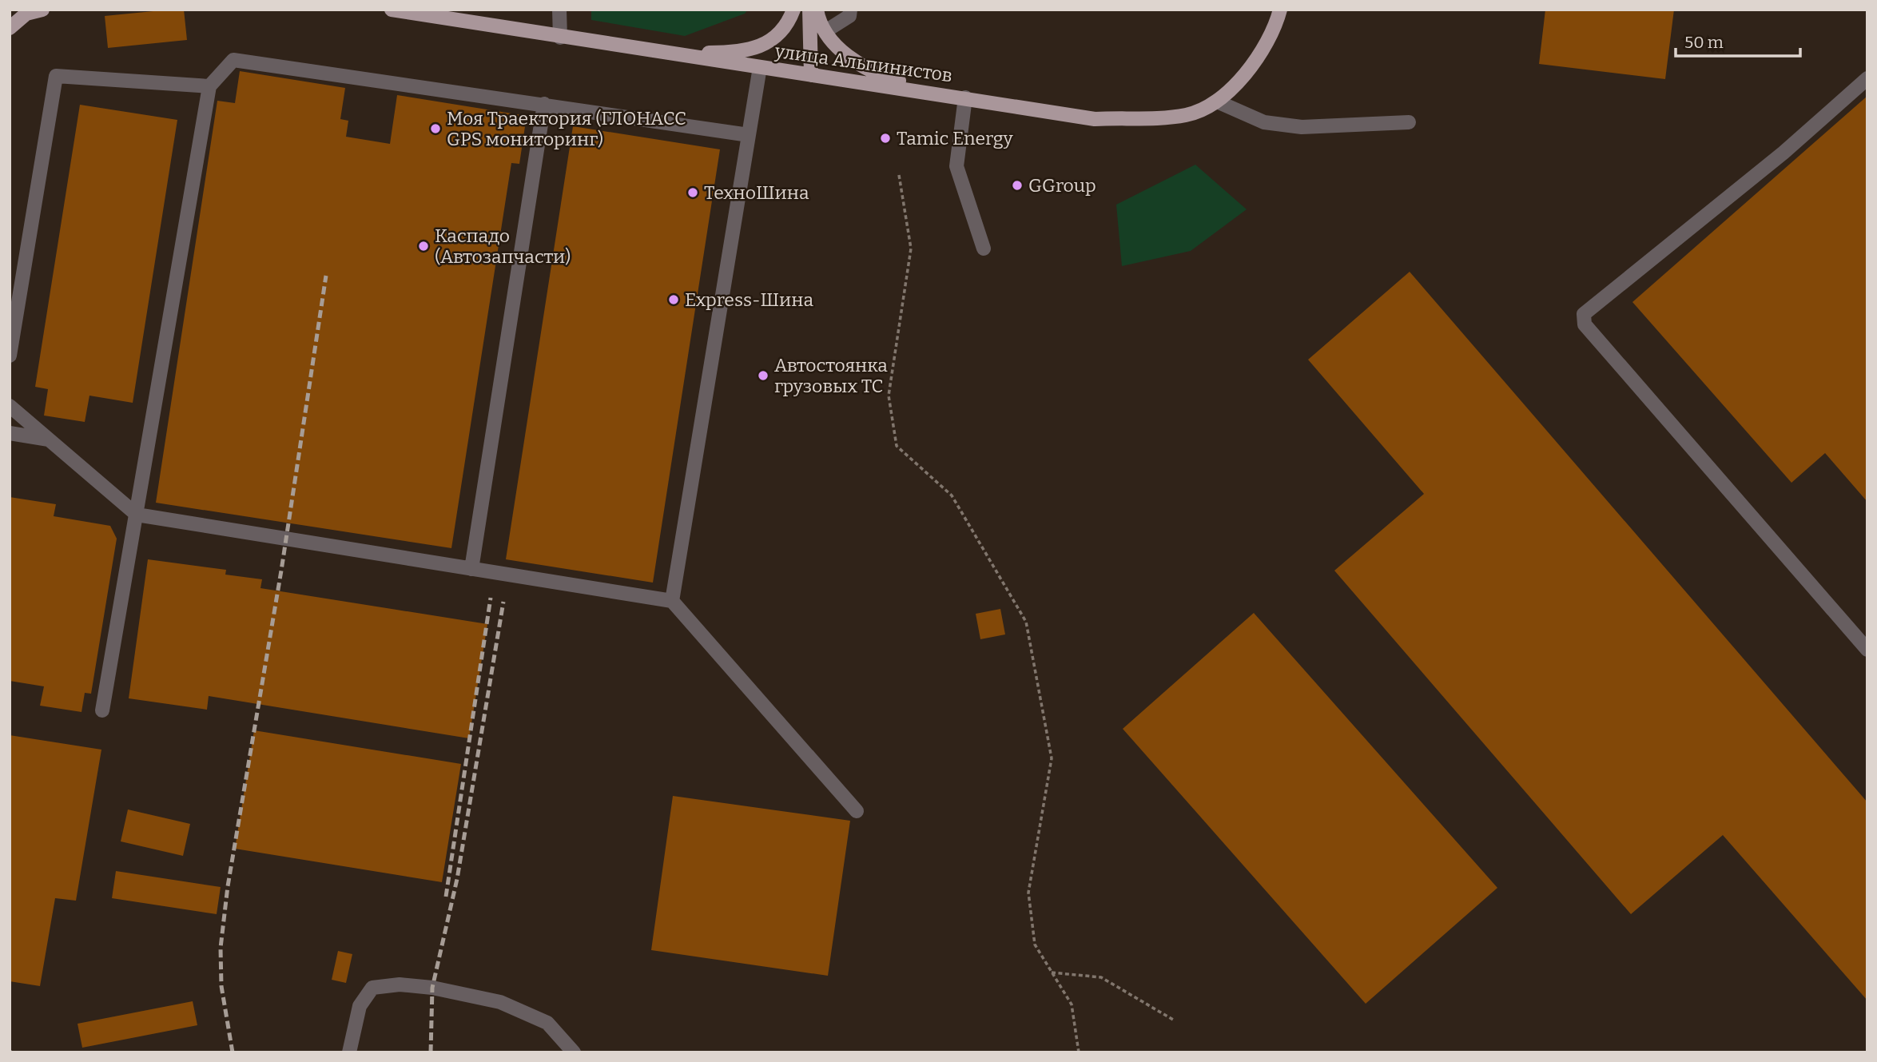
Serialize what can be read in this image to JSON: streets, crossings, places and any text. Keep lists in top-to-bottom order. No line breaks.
{"streets":{"main road":["улица Альпинистов"]},"places":["Моя Траектория (ГЛОНАСС GPS мониторинг)","Tamic Energy","GGroup","ТехноШина","Каспадо (Автозапчасти)","Express-Шина","Автостоянка грузовых ТС"],"scale_bar":"50 m"}
